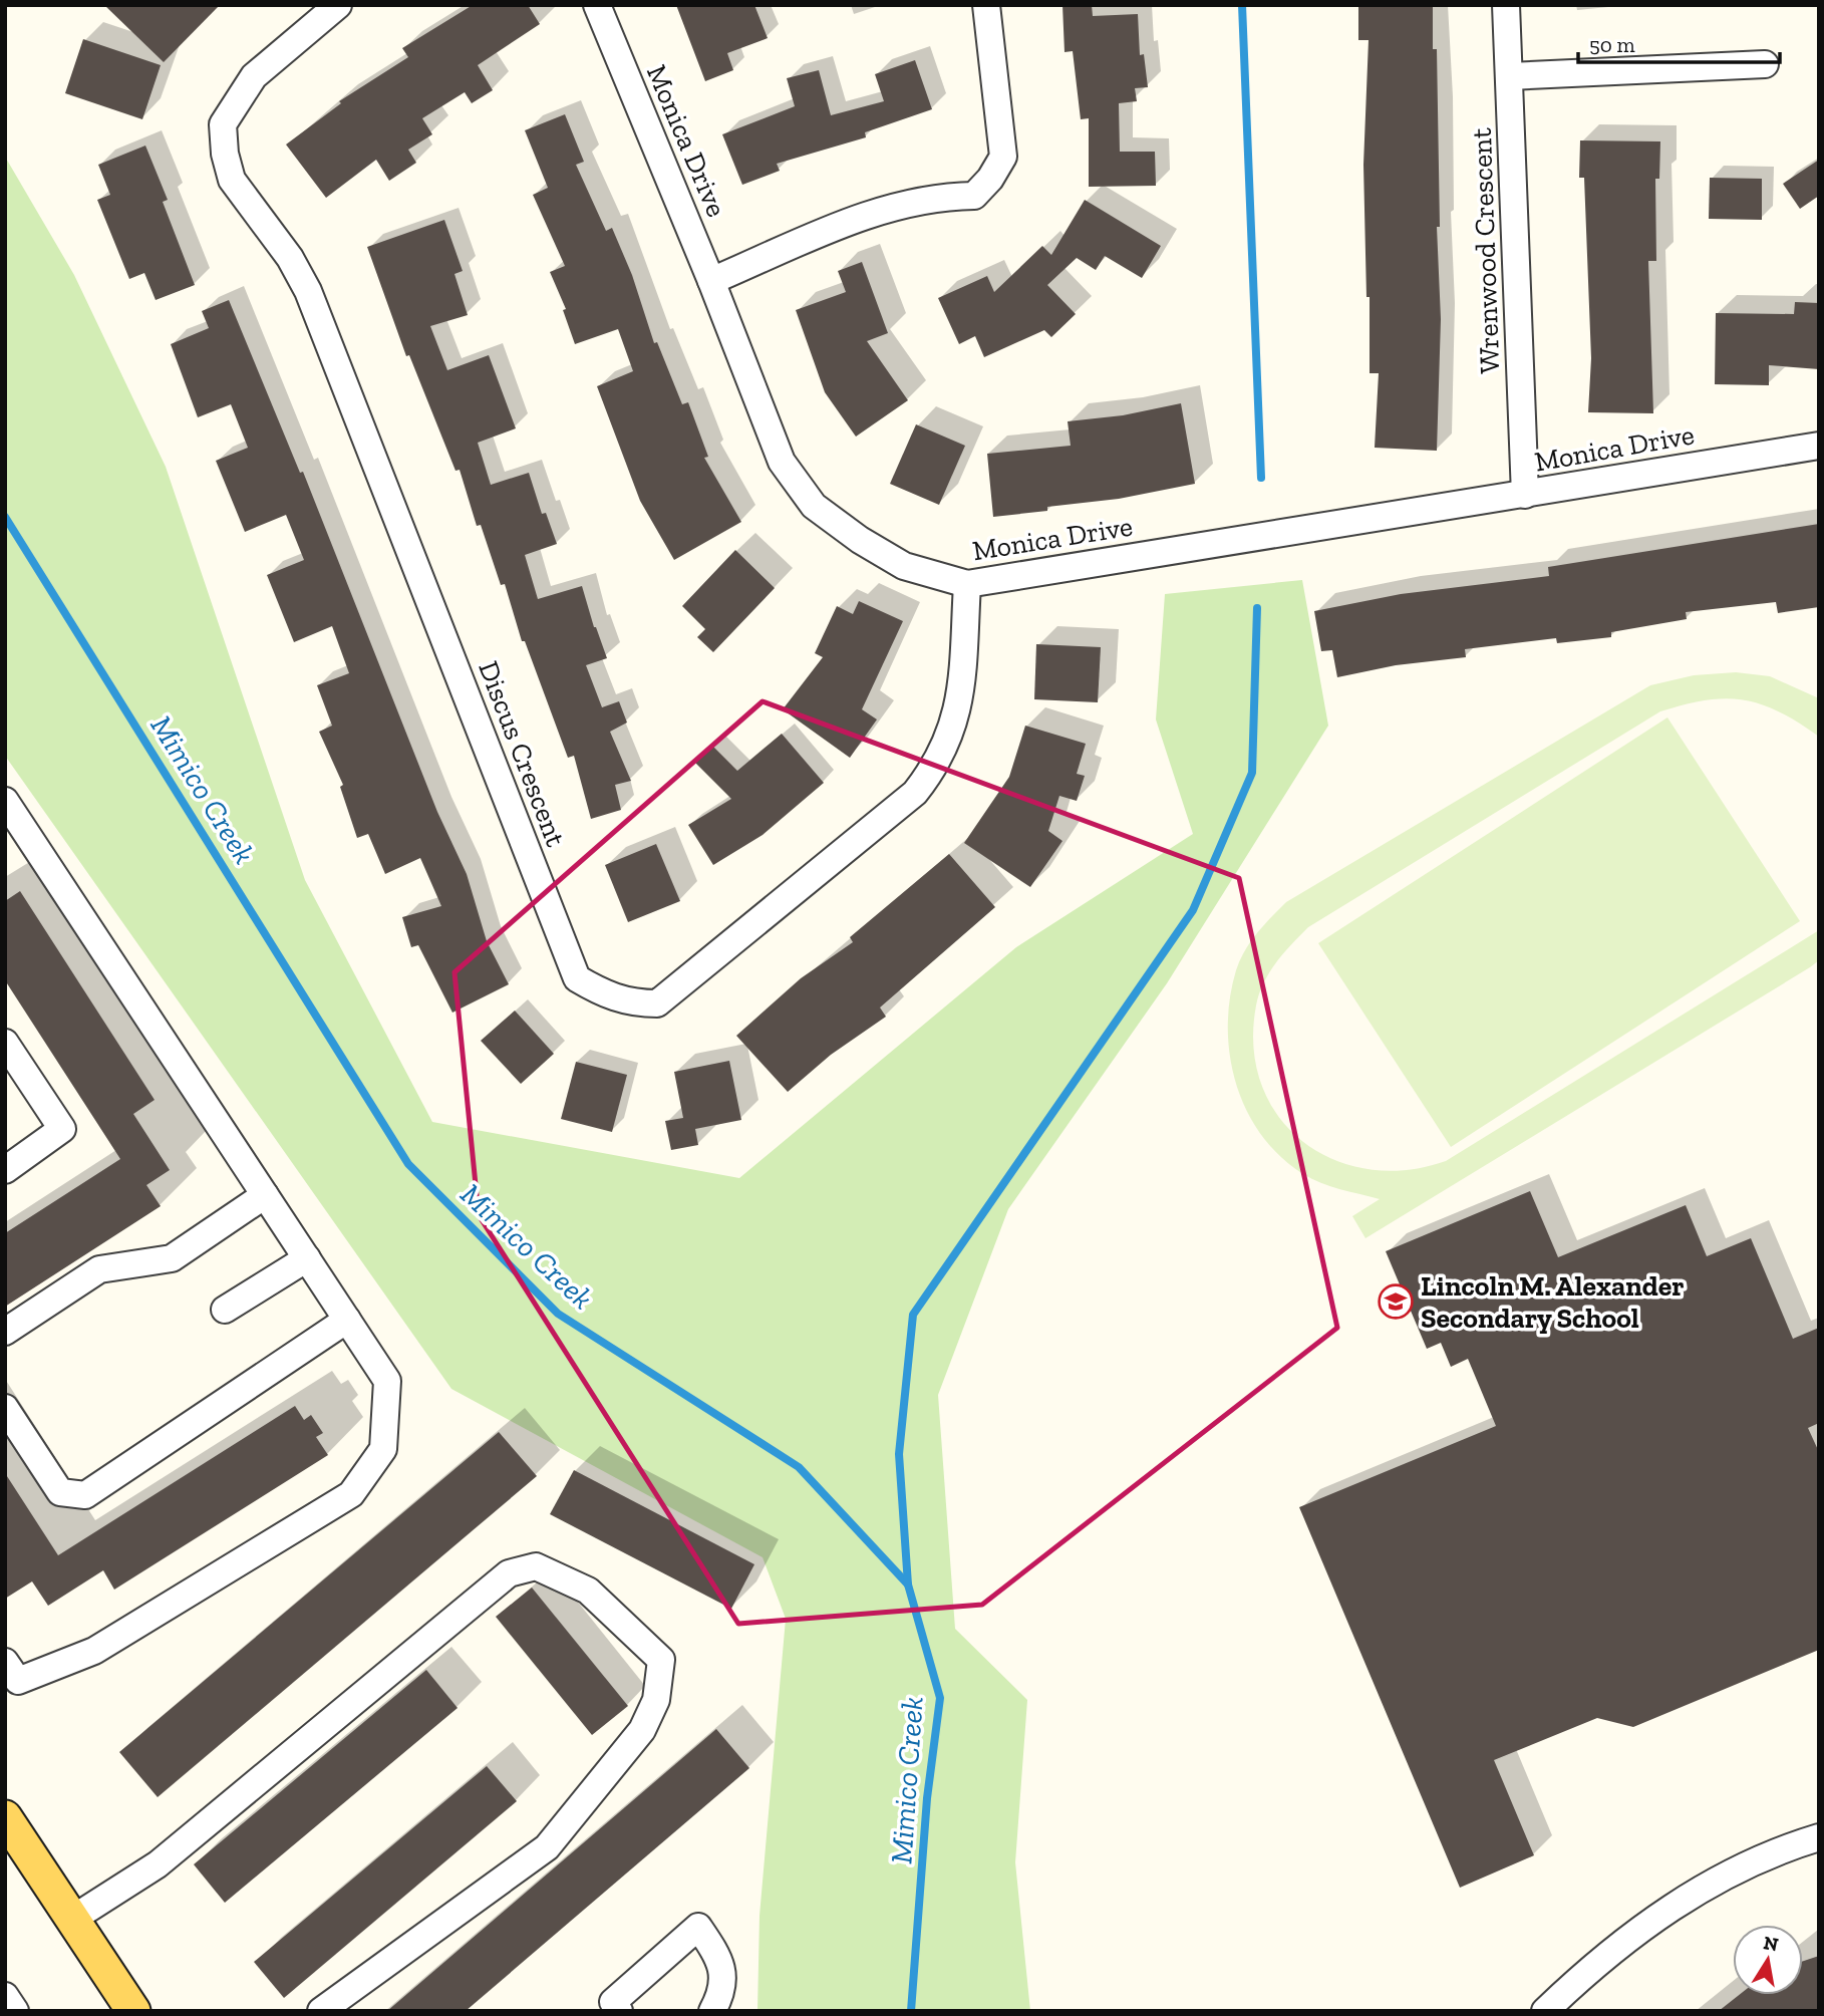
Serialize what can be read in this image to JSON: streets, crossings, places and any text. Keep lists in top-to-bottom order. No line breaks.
{"streets":{"street":["Monica Drive","Wrenwood Crescent","Discus Crescent"]},"crossings":[["Monica Drive","Wrenwood Crescent"],["Monica Drive","Discus Crescent"]],"water":["Mimico Creek"],"places":{"school or university":["Lincoln M. Alexander Secondary School"]},"scale_bar":"50 m","north":"top"}
